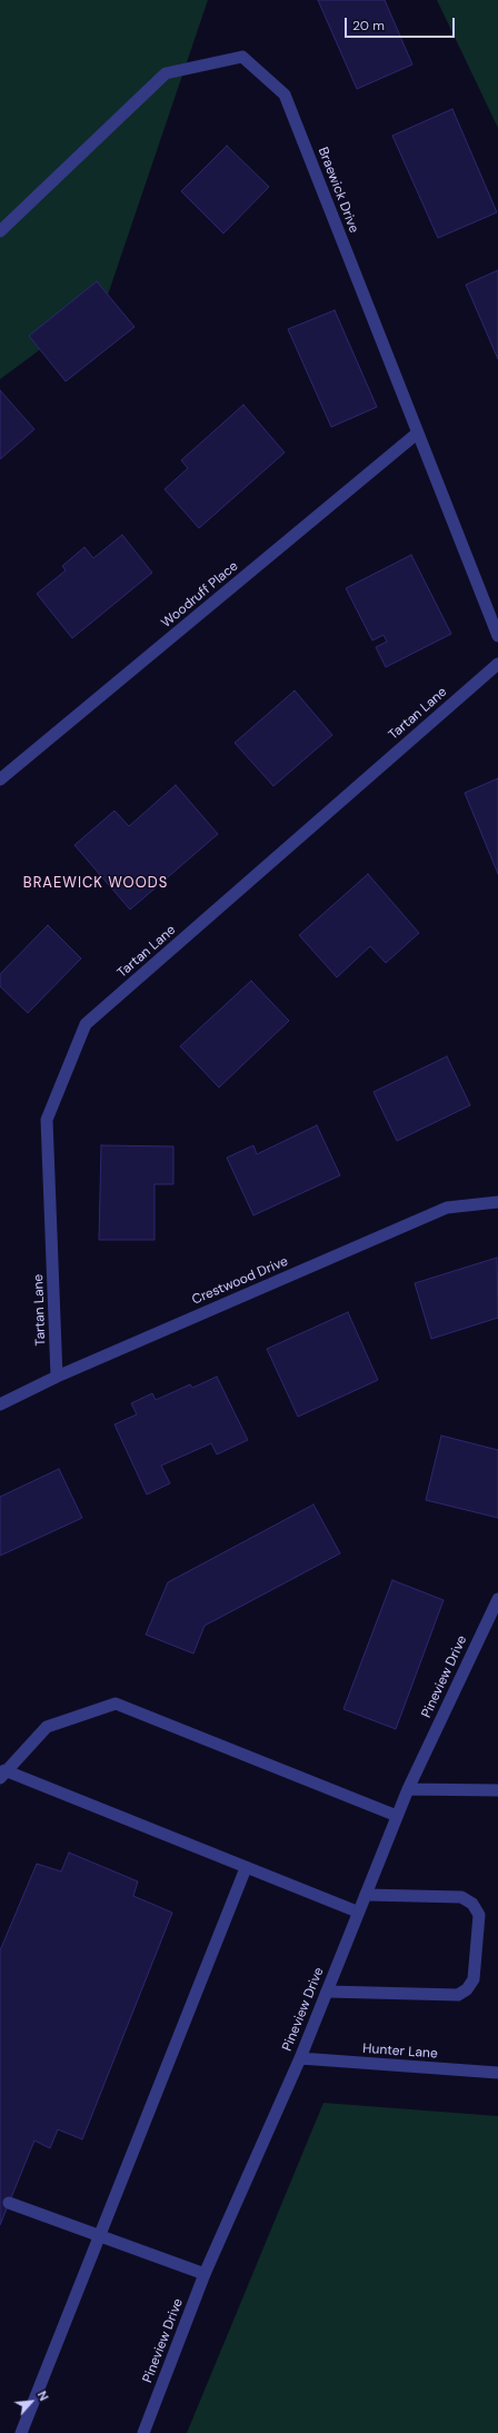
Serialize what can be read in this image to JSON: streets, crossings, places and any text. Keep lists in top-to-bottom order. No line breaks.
{"streets":{"street":["Braewick Drive","Woodruff Place","Tartan Lane","Crestwood Drive","Pineview Drive","Hunter Lane"]},"crossings":[["Braewick Drive","Woodruff Place"],["Tartan Lane","Crestwood Drive"],["Pineview Drive","Hunter Lane"]],"districts":["BRAEWICK WOODS"],"scale_bar":"20 m","north":"top right"}
